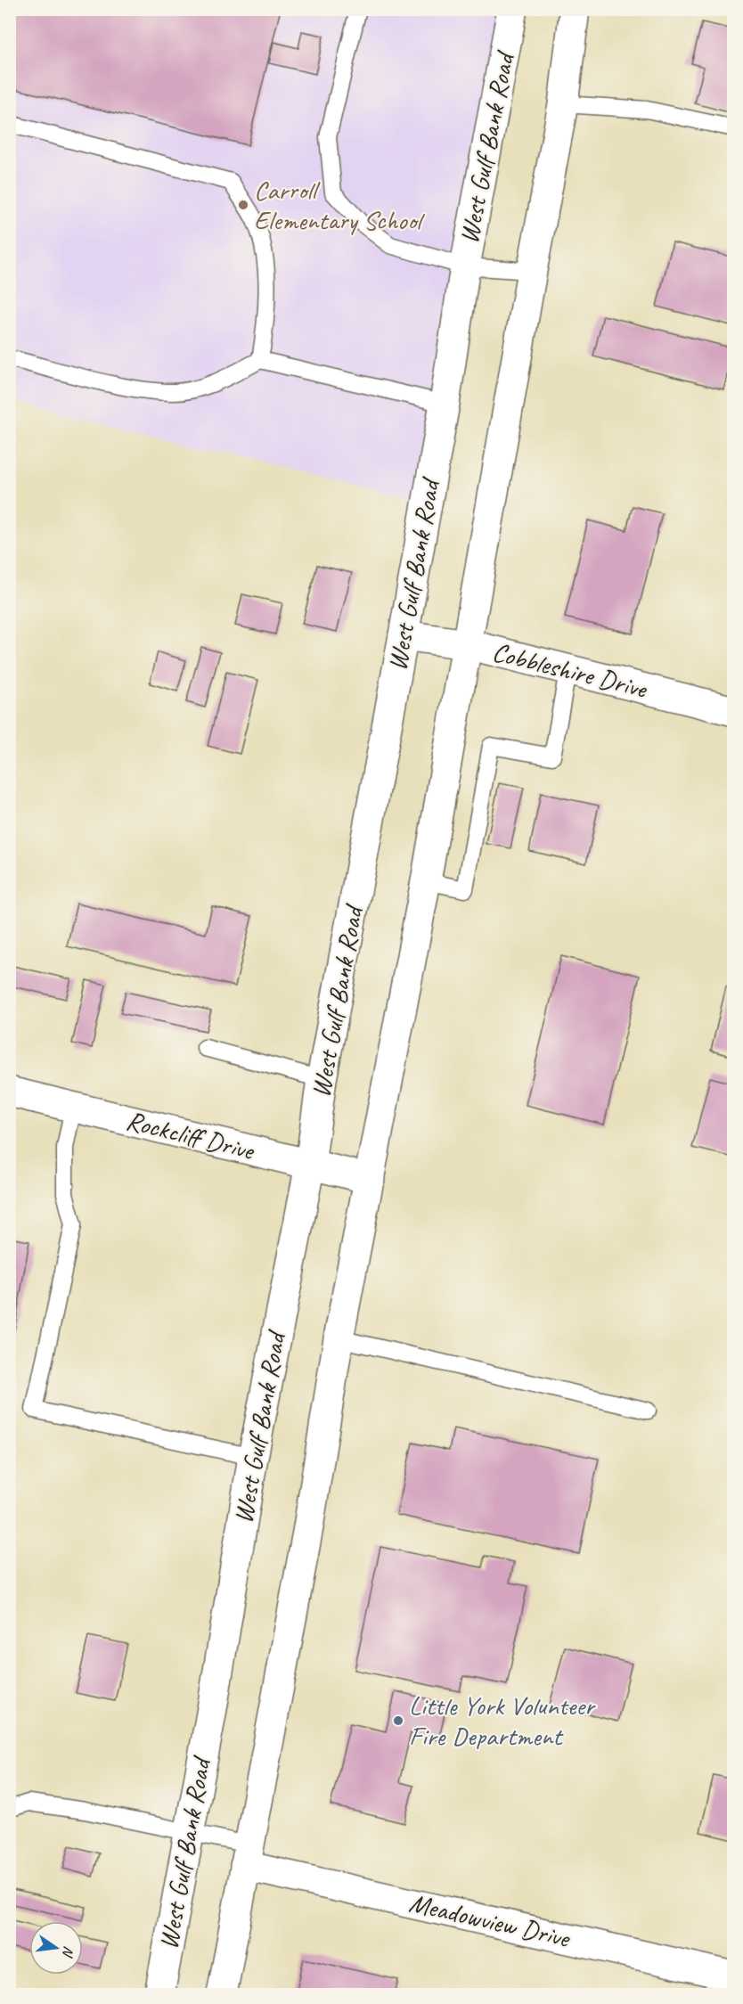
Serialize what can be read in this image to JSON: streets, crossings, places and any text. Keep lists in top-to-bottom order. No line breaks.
{"streets":{"main road":["West Gulf Bank Road","Cobbleshire Drive","Rockcliff Drive","Meadowview Drive"]},"crossings":[["West Gulf Bank Road","Cobbleshire Drive"],["West Gulf Bank Road","Rockcliff Drive"]],"places":["Carroll Elementary School","Little York Volunteer Fire Department"],"north":"right"}
